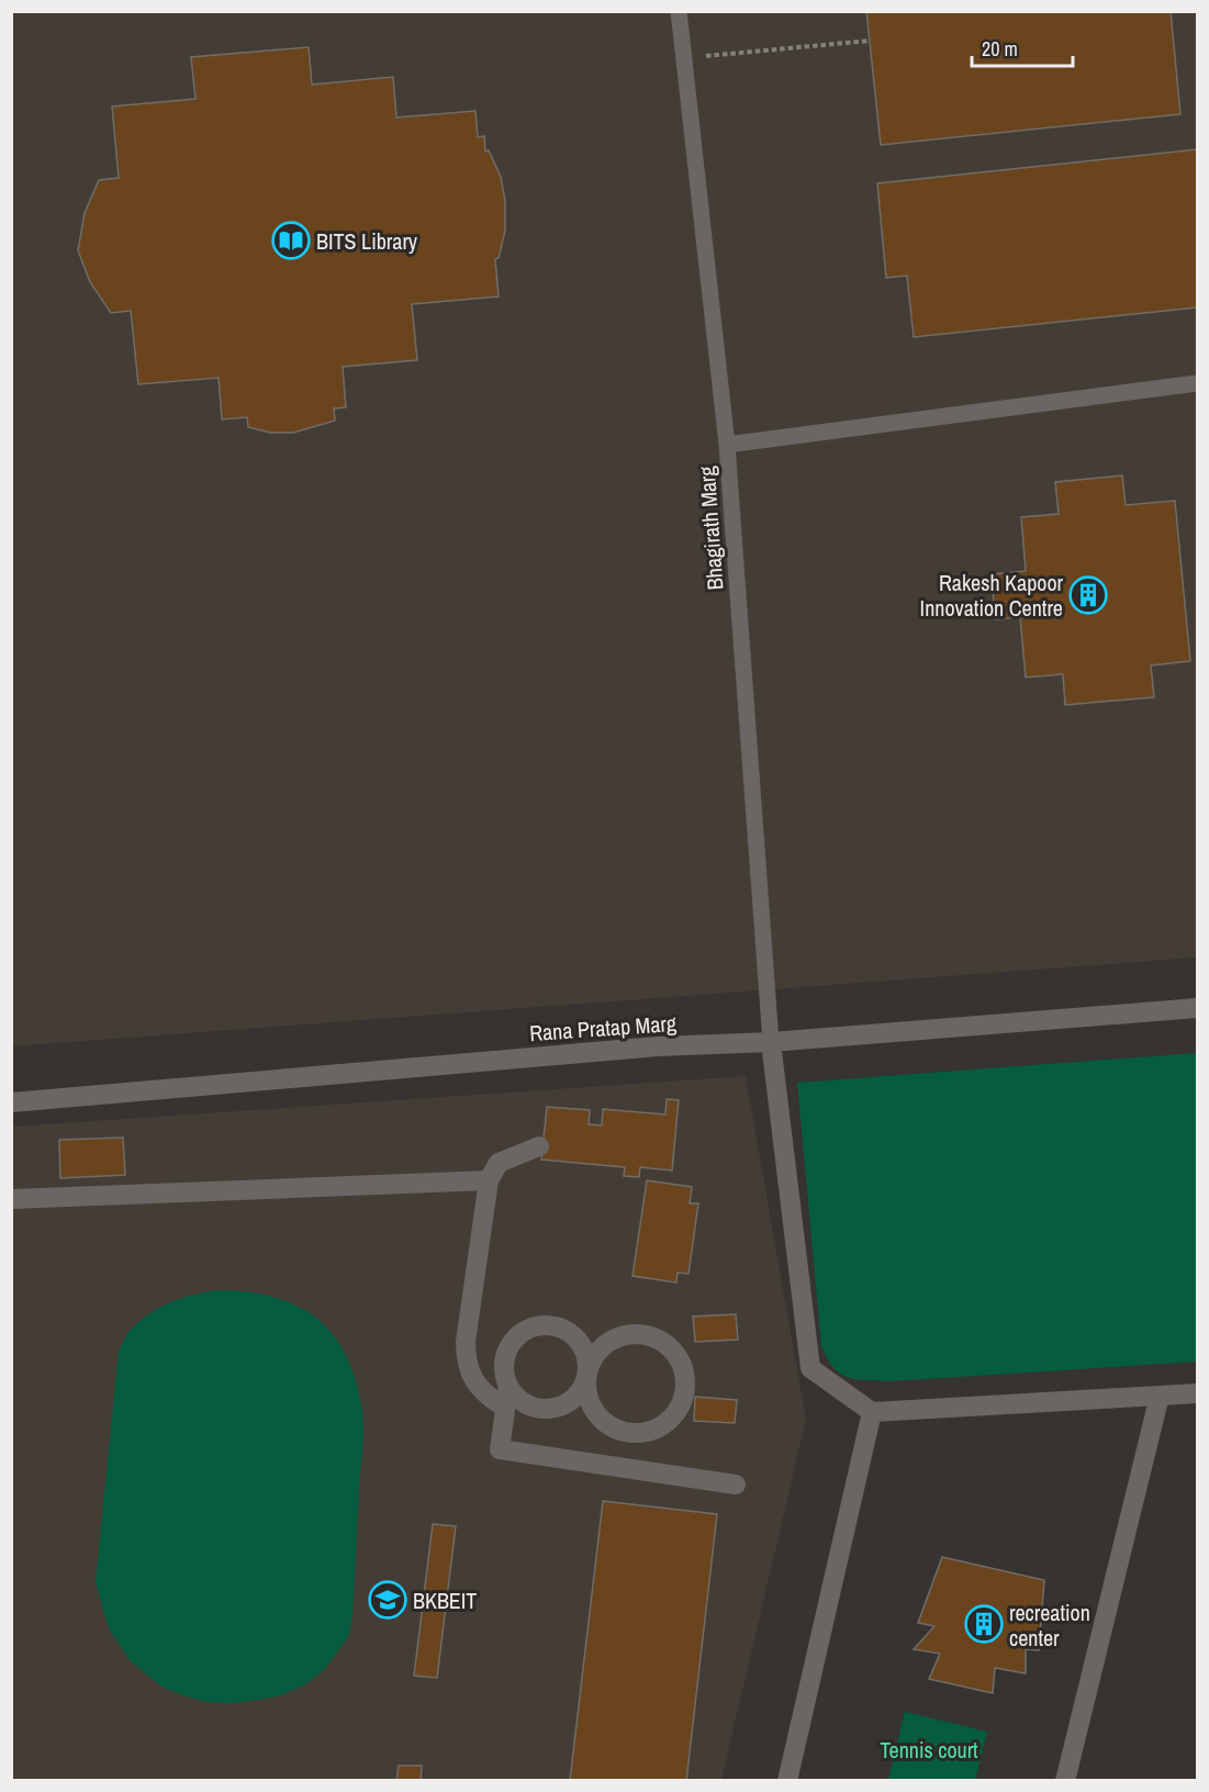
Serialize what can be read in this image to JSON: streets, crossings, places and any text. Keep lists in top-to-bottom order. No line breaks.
{"streets":{"street":["Rana Pratap Marg"],"lane":["Bhagirath Marg"]},"crossings":[["Bhagirath Marg","Rana Pratap Marg"]],"parks":["Tennis court"],"places":{"library":["BITS Library"],"building":["Rakesh Kapoor Innovation Centre","recreation center"],"school or university":["BKBEIT"]},"scale_bar":"20 m"}
